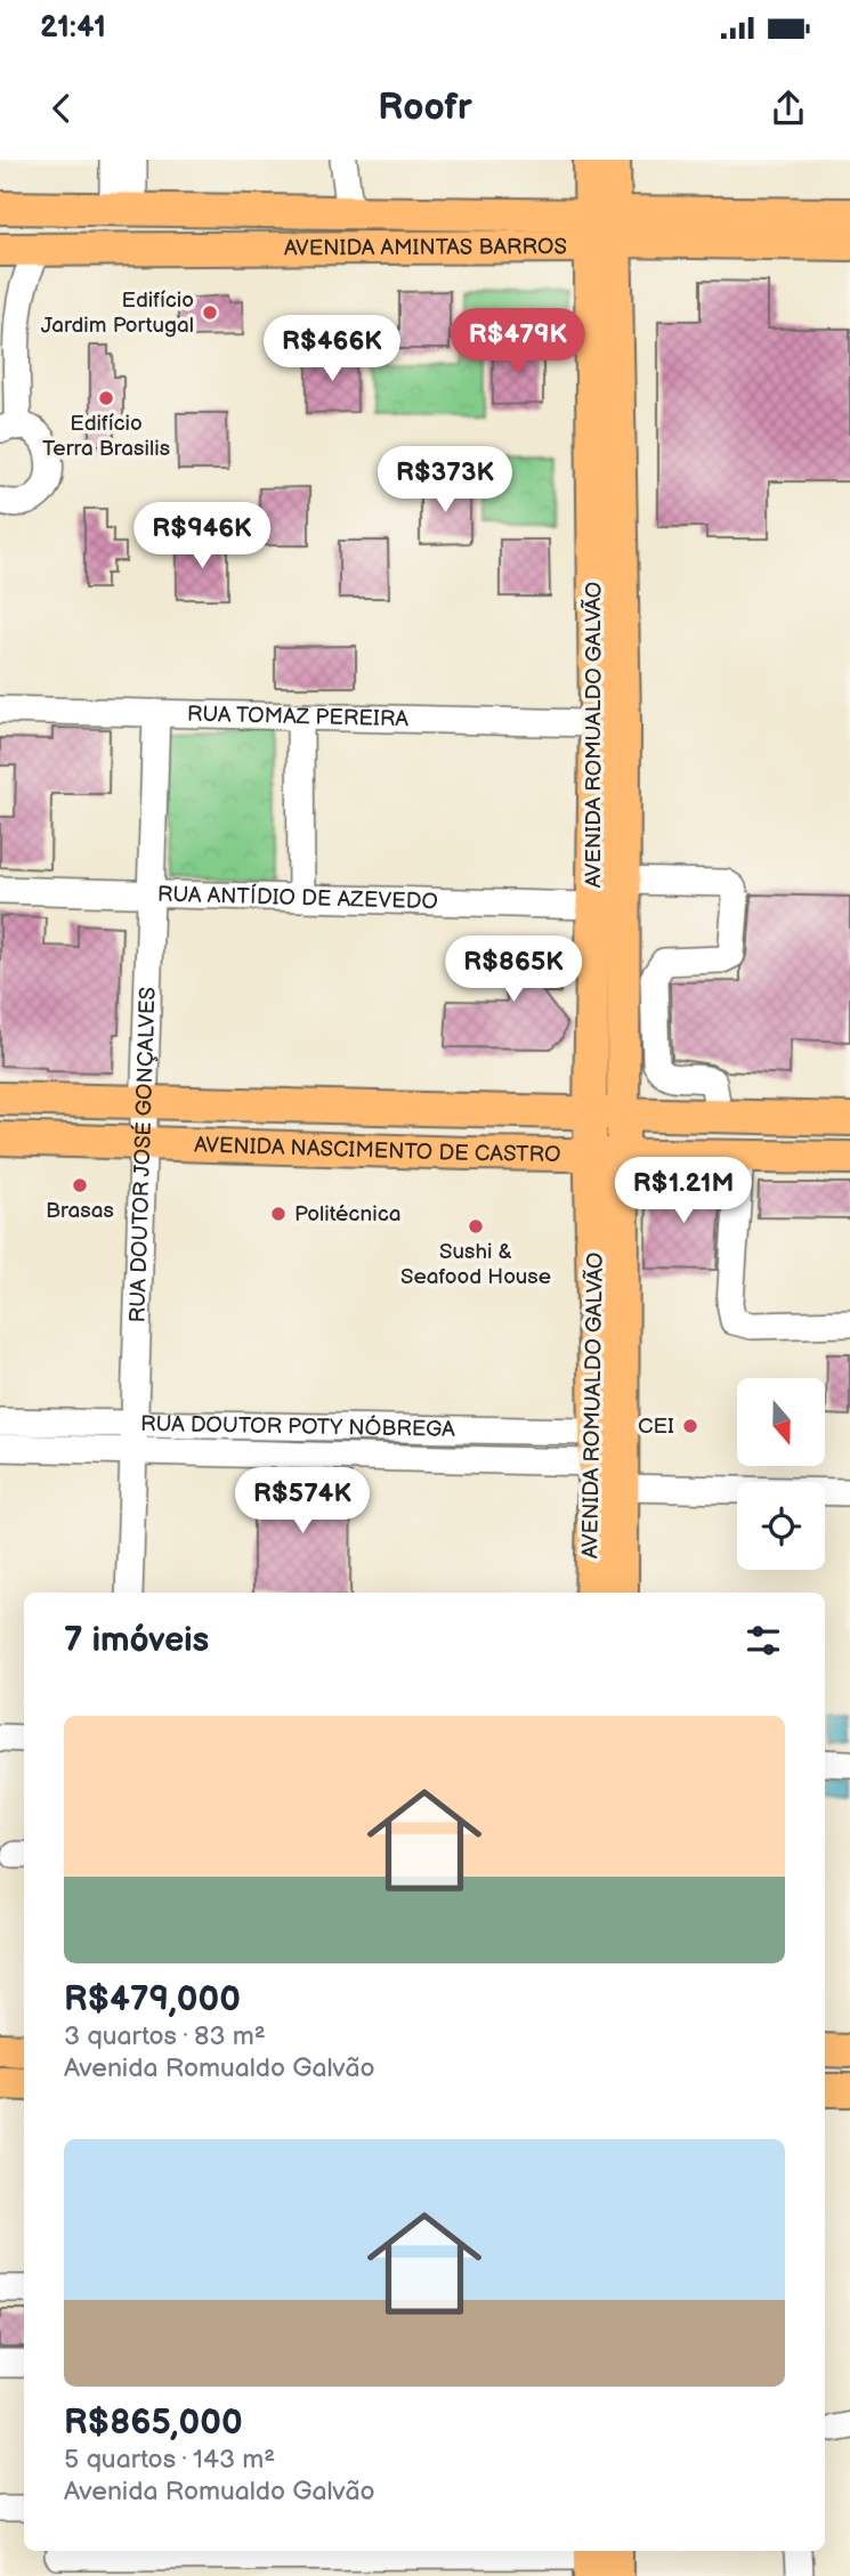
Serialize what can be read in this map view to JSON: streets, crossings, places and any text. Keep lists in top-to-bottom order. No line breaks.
{"streets":{"main road":["AVENIDA AMINTAS BARROS","AVENIDA ROMUALDO GALVÃO","AVENIDA NASCIMENTO DE CASTRO"],"street":["RUA TOMAZ PEREIRA","RUA ANTÍDIO DE AZEVEDO","RUA DOUTOR JOSÉ GONÇALVES","RUA DOUTOR POTY NÓBREGA"]},"crossings":[["AVENIDA AMINTAS BARROS","AVENIDA ROMUALDO GALVÃO"],["RUA TOMAZ PEREIRA","AVENIDA ROMUALDO GALVÃO"],["RUA TOMAZ PEREIRA","RUA DOUTOR JOSÉ GONÇALVES"],["AVENIDA ROMUALDO GALVÃO","RUA ANTÍDIO DE AZEVEDO"],["AVENIDA ROMUALDO GALVÃO","AVENIDA NASCIMENTO DE CASTRO"],["AVENIDA ROMUALDO GALVÃO","RUA DOUTOR POTY NÓBREGA"],["RUA ANTÍDIO DE AZEVEDO","RUA DOUTOR JOSÉ GONÇALVES"],["AVENIDA NASCIMENTO DE CASTRO","RUA DOUTOR JOSÉ GONÇALVES"],["RUA DOUTOR JOSÉ GONÇALVES","RUA DOUTOR POTY NÓBREGA"]],"places":["Edifício Jardim Portugal","Edifício Terra Brasilis","Brasas","Politécnica","Sushi & Seafood House","CEI"],"north":"bottom","page":{"status":"21:41","header":"Roofr","price":["R$479K","R$466K","R$373K","R$946K","R$865K","R$1.21M","R$574K"],"heading":"7 imóveis","list":[{"name":"R$479,000","note":"3 quartos · 83 m² · Avenida Romualdo Galvão"},{"name":"R$865,000","note":"5 quartos · 143 m² · Avenida Romualdo Galvão"}]}}
